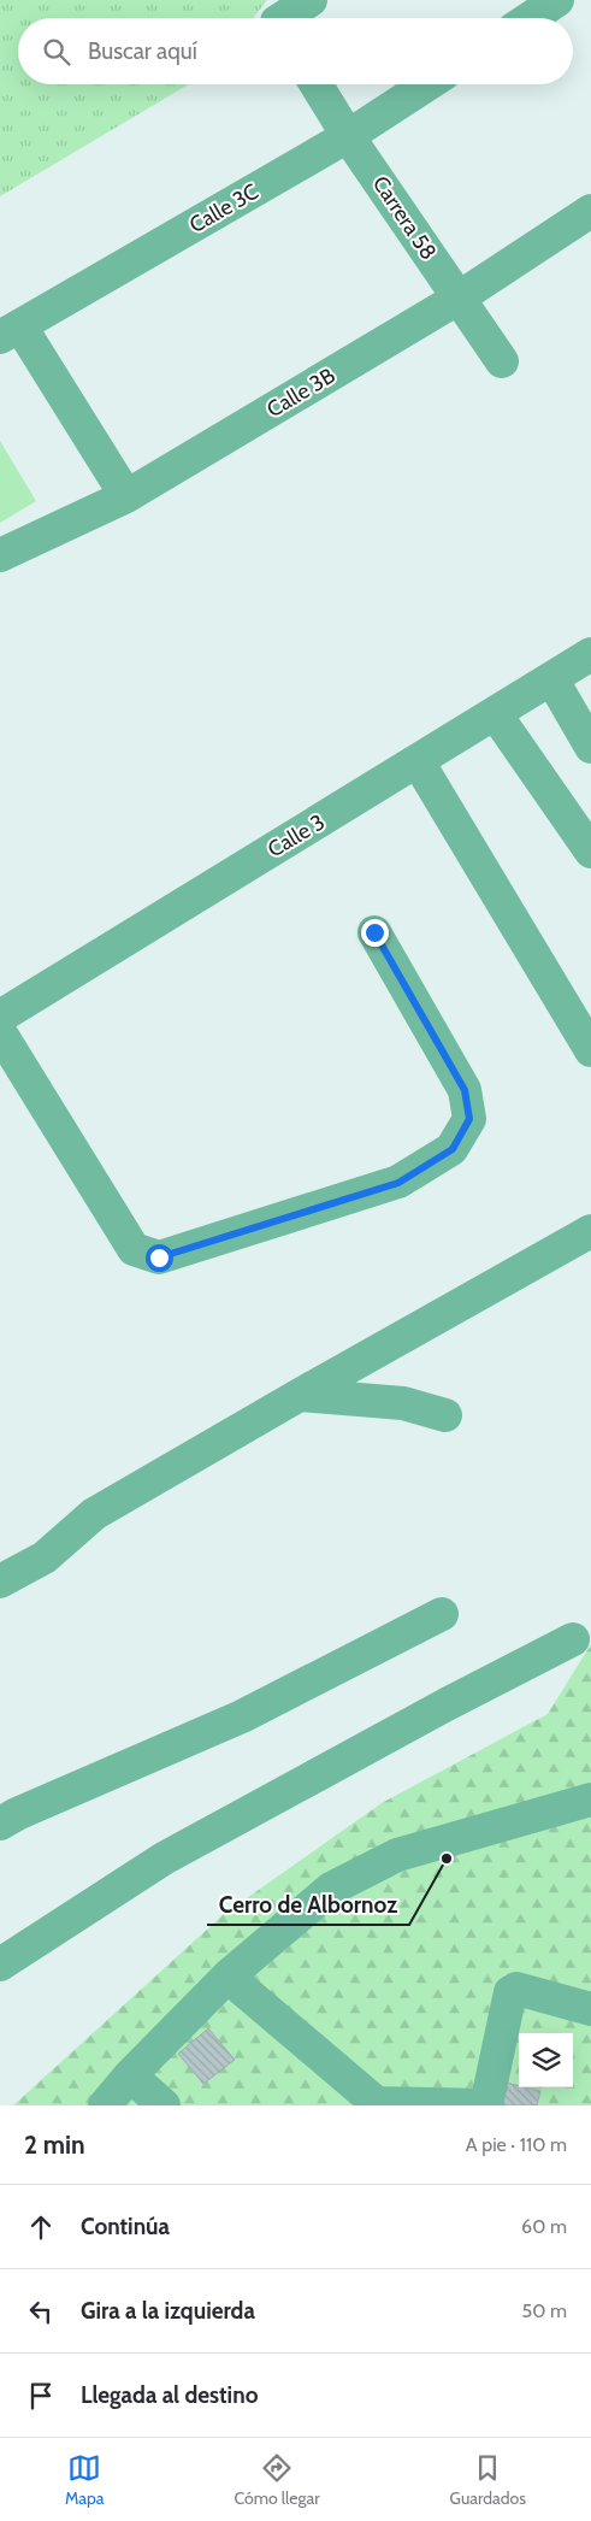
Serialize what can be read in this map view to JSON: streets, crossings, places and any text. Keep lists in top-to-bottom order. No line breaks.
{"streets":{"street":["Calle 3C","Carrera 58","Calle 3B","Calle 3"]},"crossings":[["Calle 3C","Carrera 58"],["Carrera 58","Calle 3B"]],"places":["Cerro de Albornoz"],"page":{"search":"Buscar aquí","heading":["2 min","A pie · 110 m"],"list":[["Continúa","60 m"],["Gira a la izquierda","50 m"],"Llegada al destino"],"nav":["Mapa","Cómo llegar","Guardados"]}}
